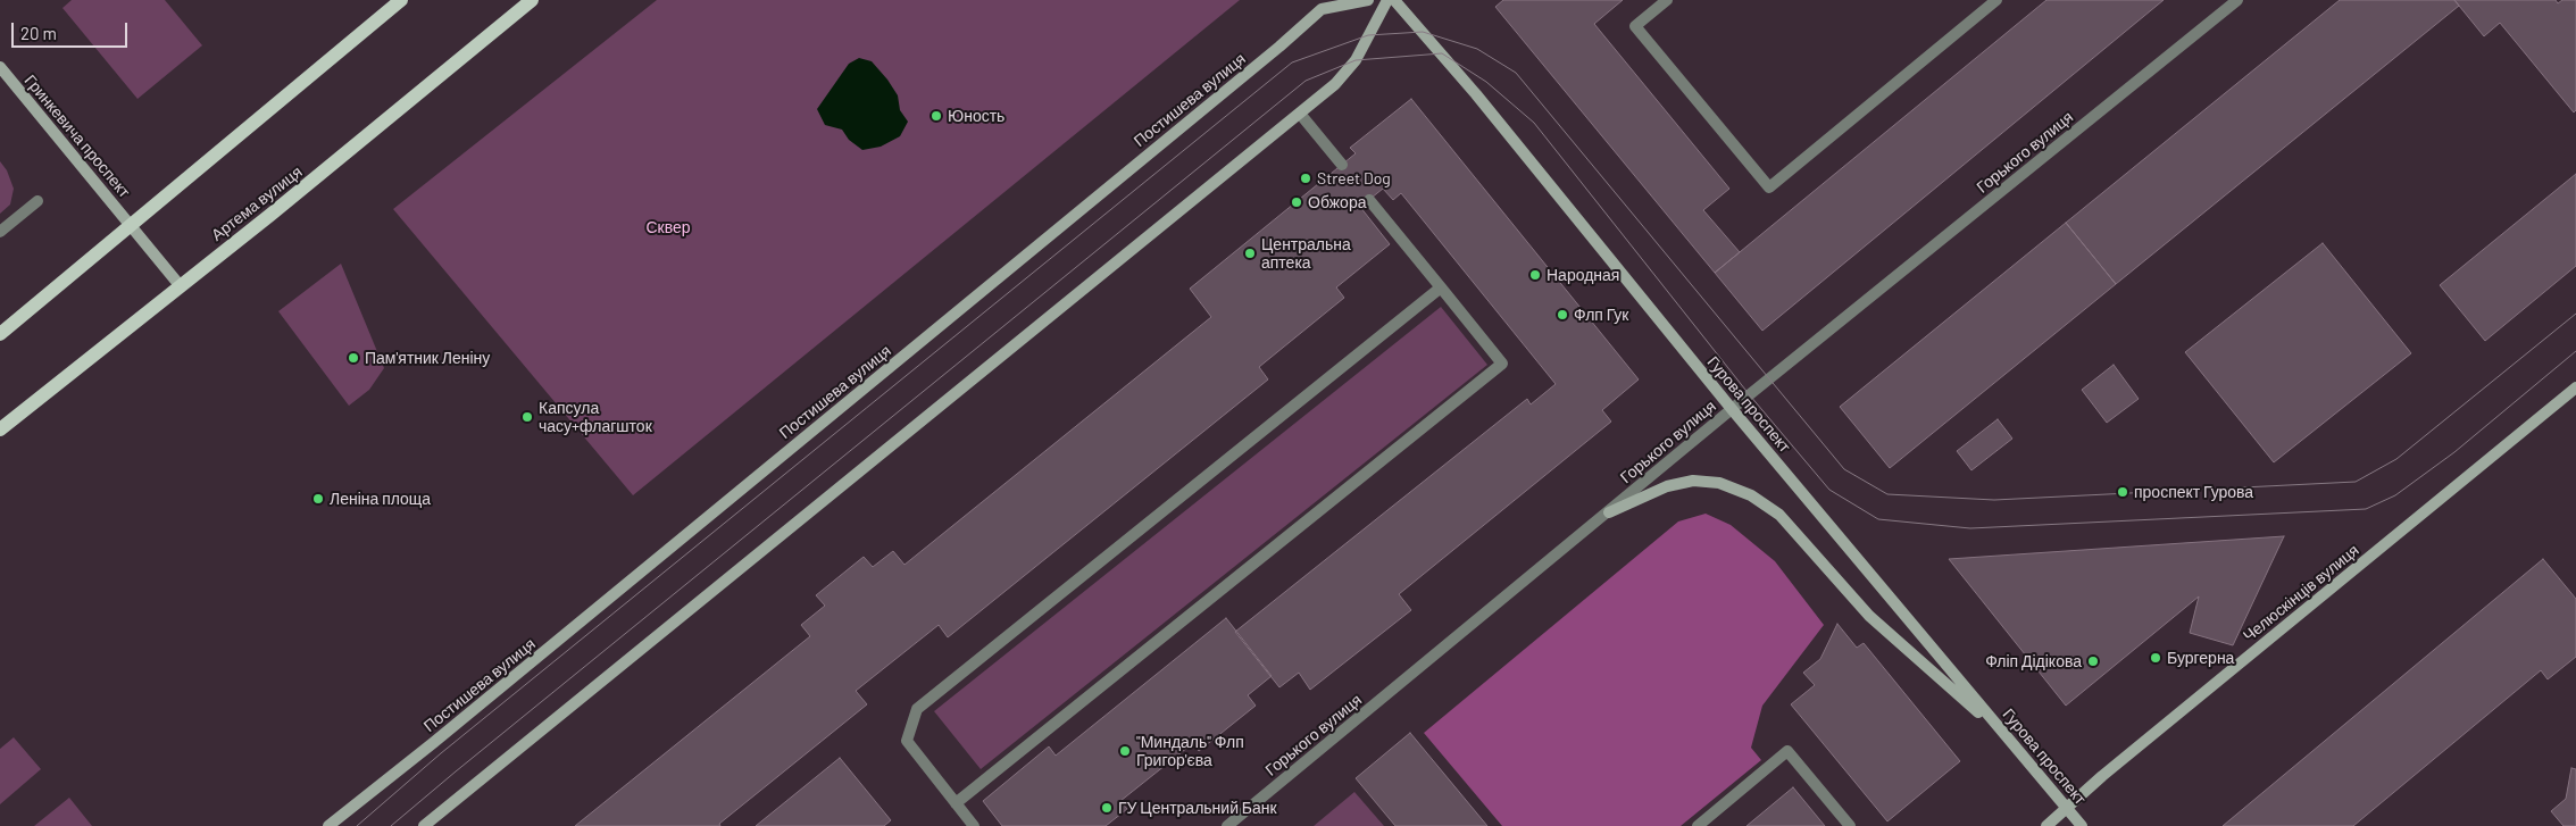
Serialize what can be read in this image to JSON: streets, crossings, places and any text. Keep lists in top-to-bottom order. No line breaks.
{"streets":{"main road":["Артема вулиця"],"street":["Постишева вулиця","Гринкевича проспект","Горького вулиця","Гурова проспект","Челюскінців вулиця"]},"crossings":[["Гринкевича проспект","Артема вулиця"],["Горького вулиця","Гурова проспект"],["Гурова проспект","Челюскінців вулиця"]],"parks":["Сквер"],"places":["Юность","Street Dog","Обжора","Центральна аптека","Народная","Флп Гук","Пам'ятник Леніну","Капсула часу+флагшток","проспект Гурова","Леніна площа","Бургерна","Фліп Дідікова","\"Миндаль\" Флп Григор'єва","ГУ Центральний Банк"],"scale_bar":"20 m"}
